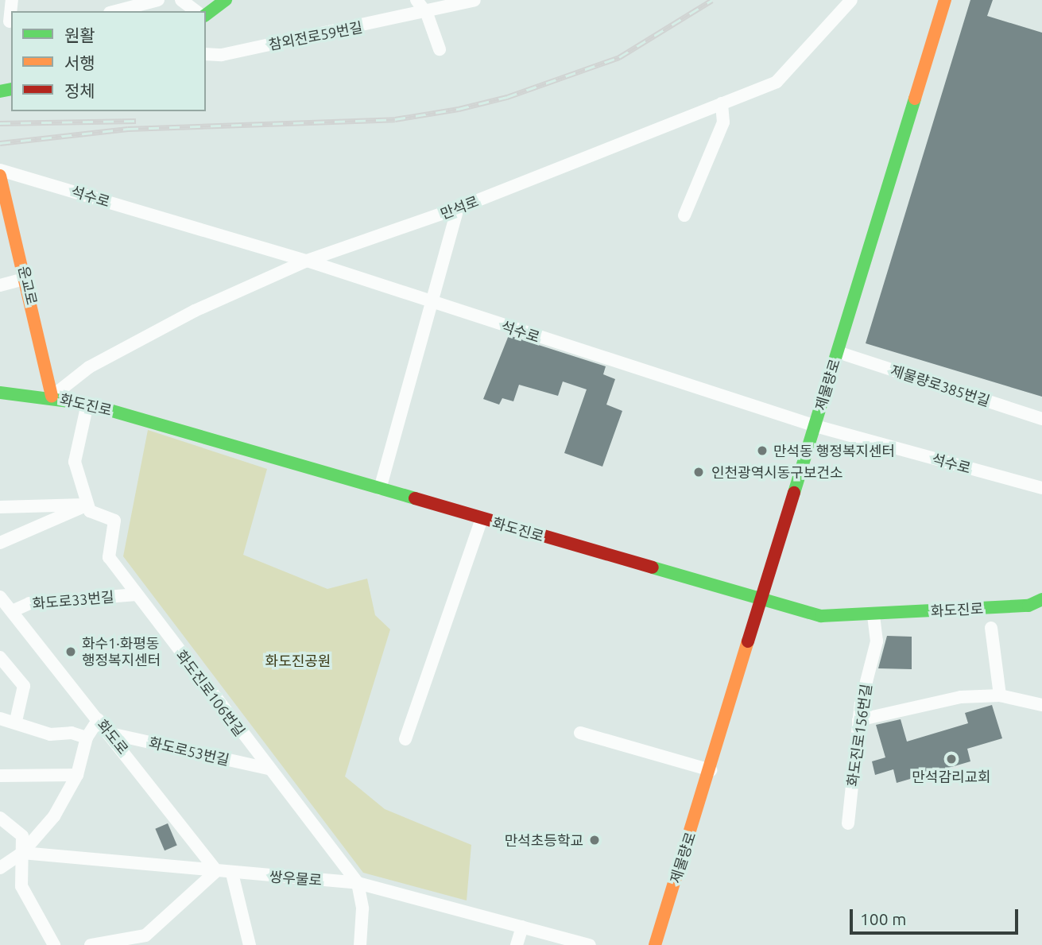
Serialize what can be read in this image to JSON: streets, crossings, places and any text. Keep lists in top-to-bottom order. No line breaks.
{"streets":{"street":["참외전로59번길","석수로","만석로","운교로","제물량로","제물량로385번길","화도진로","화도로33번길","화도진로106번길","화도진로156번길","화도로","화도로53번길","쌍우물로"]},"crossings":[["석수로","만석로"],["석수로","제물량로"],["만석로","운교로"],["만석로","화도진로"],["운교로","화도진로"],["제물량로","제물량로385번길"],["제물량로","화도진로"],["화도진로","화도진로156번길"],["화도로33번길","화도진로106번길"],["화도로33번길","화도로"],["화도진로106번길","화도로53번길"],["화도진로106번길","쌍우물로"],["화도로","화도로53번길"],["화도로","쌍우물로"]],"parks":["화도진공원"],"places":["만석동 행정복지센터","인천광역시동구보건소","화수1·화평동 행정복지센터","만석감리교회","만석초등학교"],"legend":["원활","서행","정체"],"scale_bar":"100 m"}
